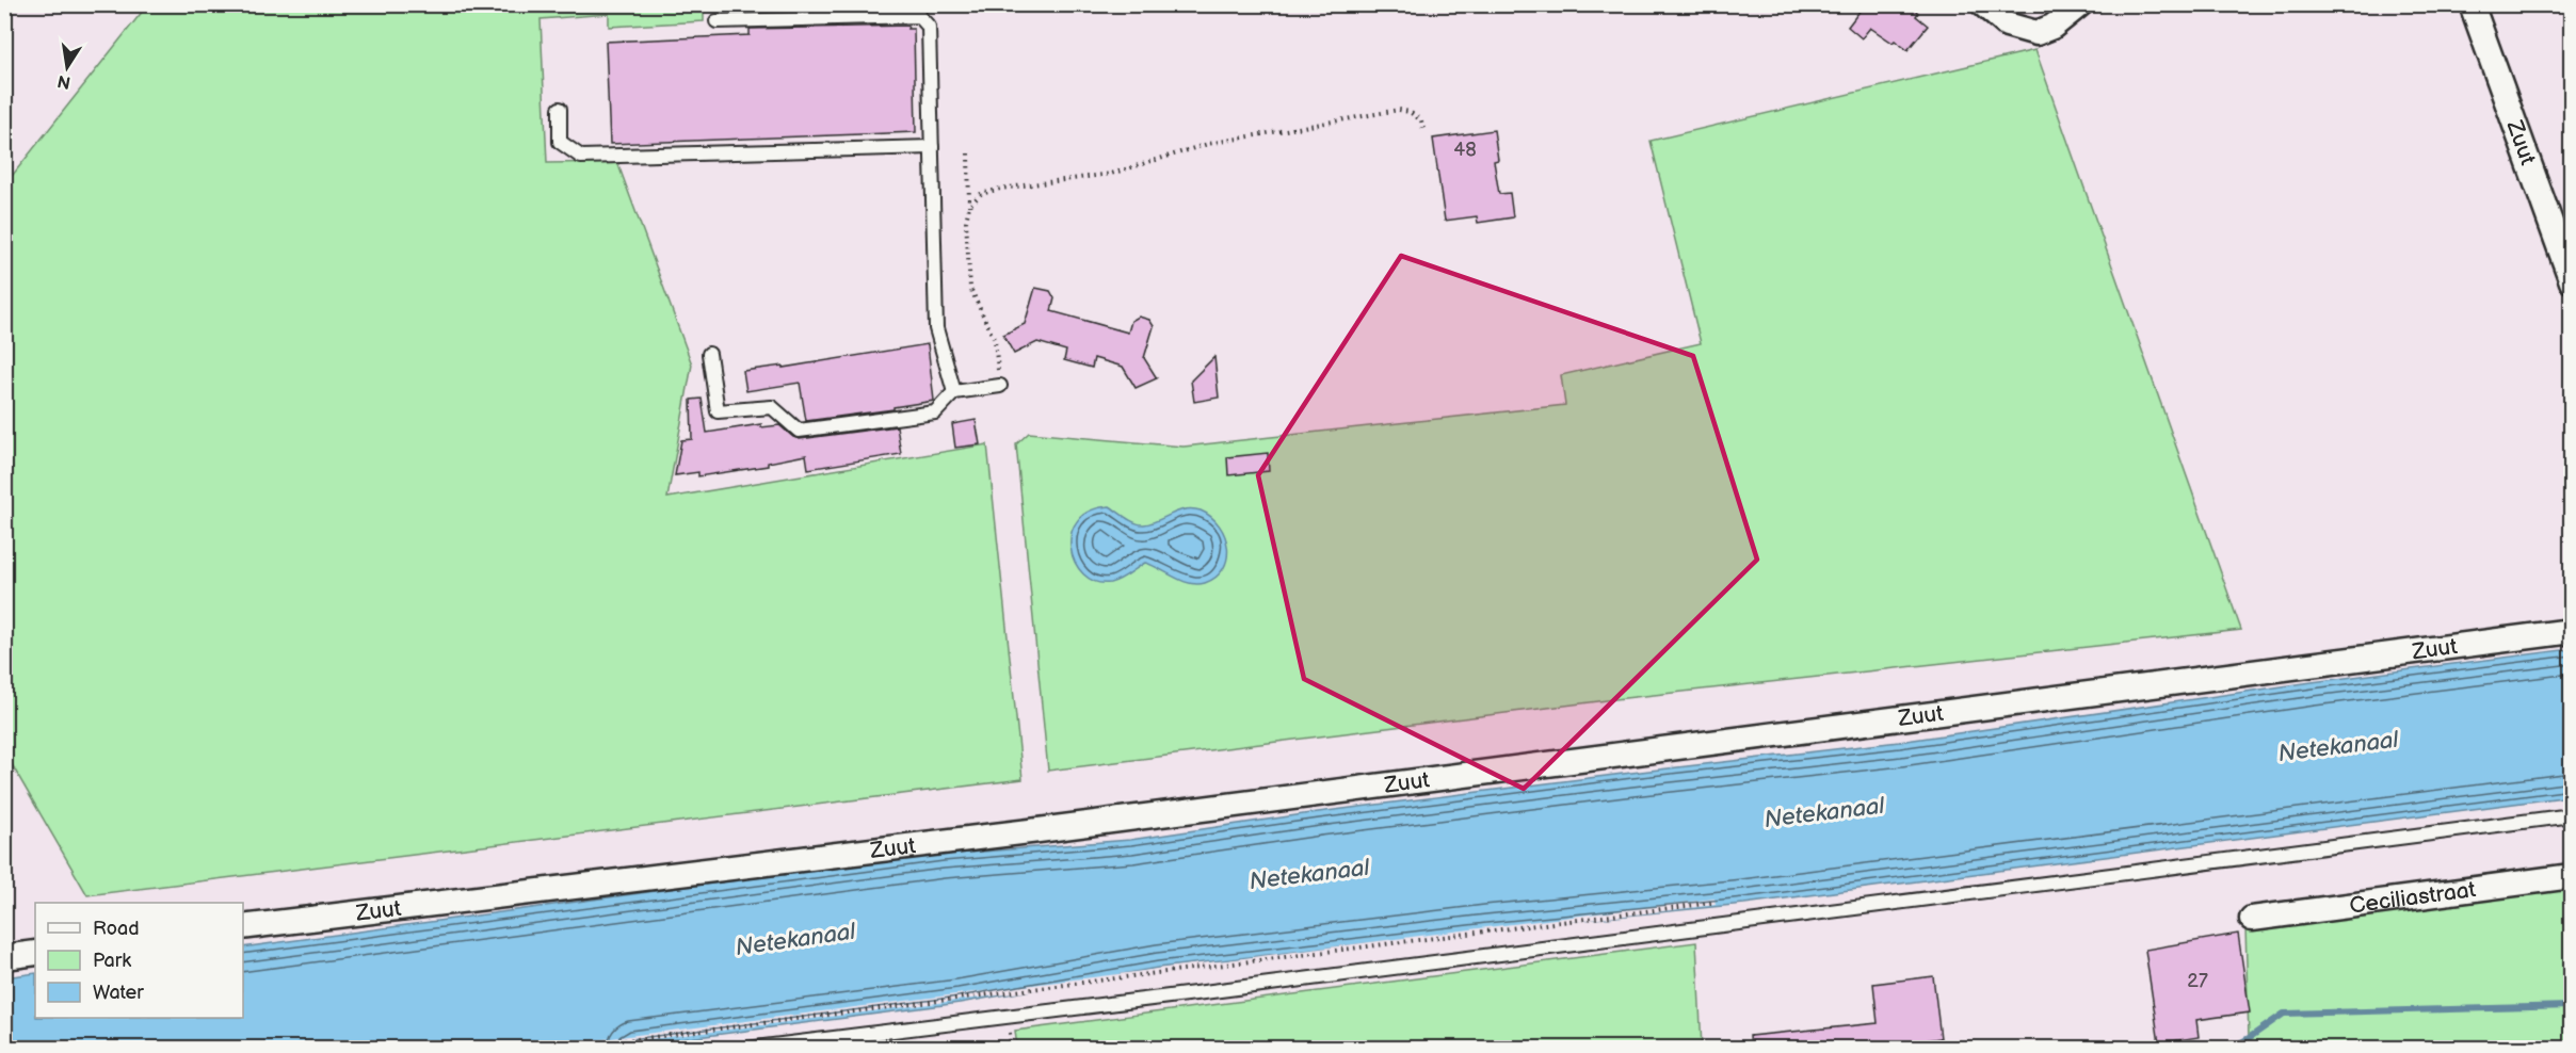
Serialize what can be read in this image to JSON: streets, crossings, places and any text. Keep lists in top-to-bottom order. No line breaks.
{"streets":{"street":["Zuut","Ceciliastraat"]},"water":["Netekanaal"],"house_numbers":["48","27"],"legend":["Road","Park","Water"],"north":"bottom"}
